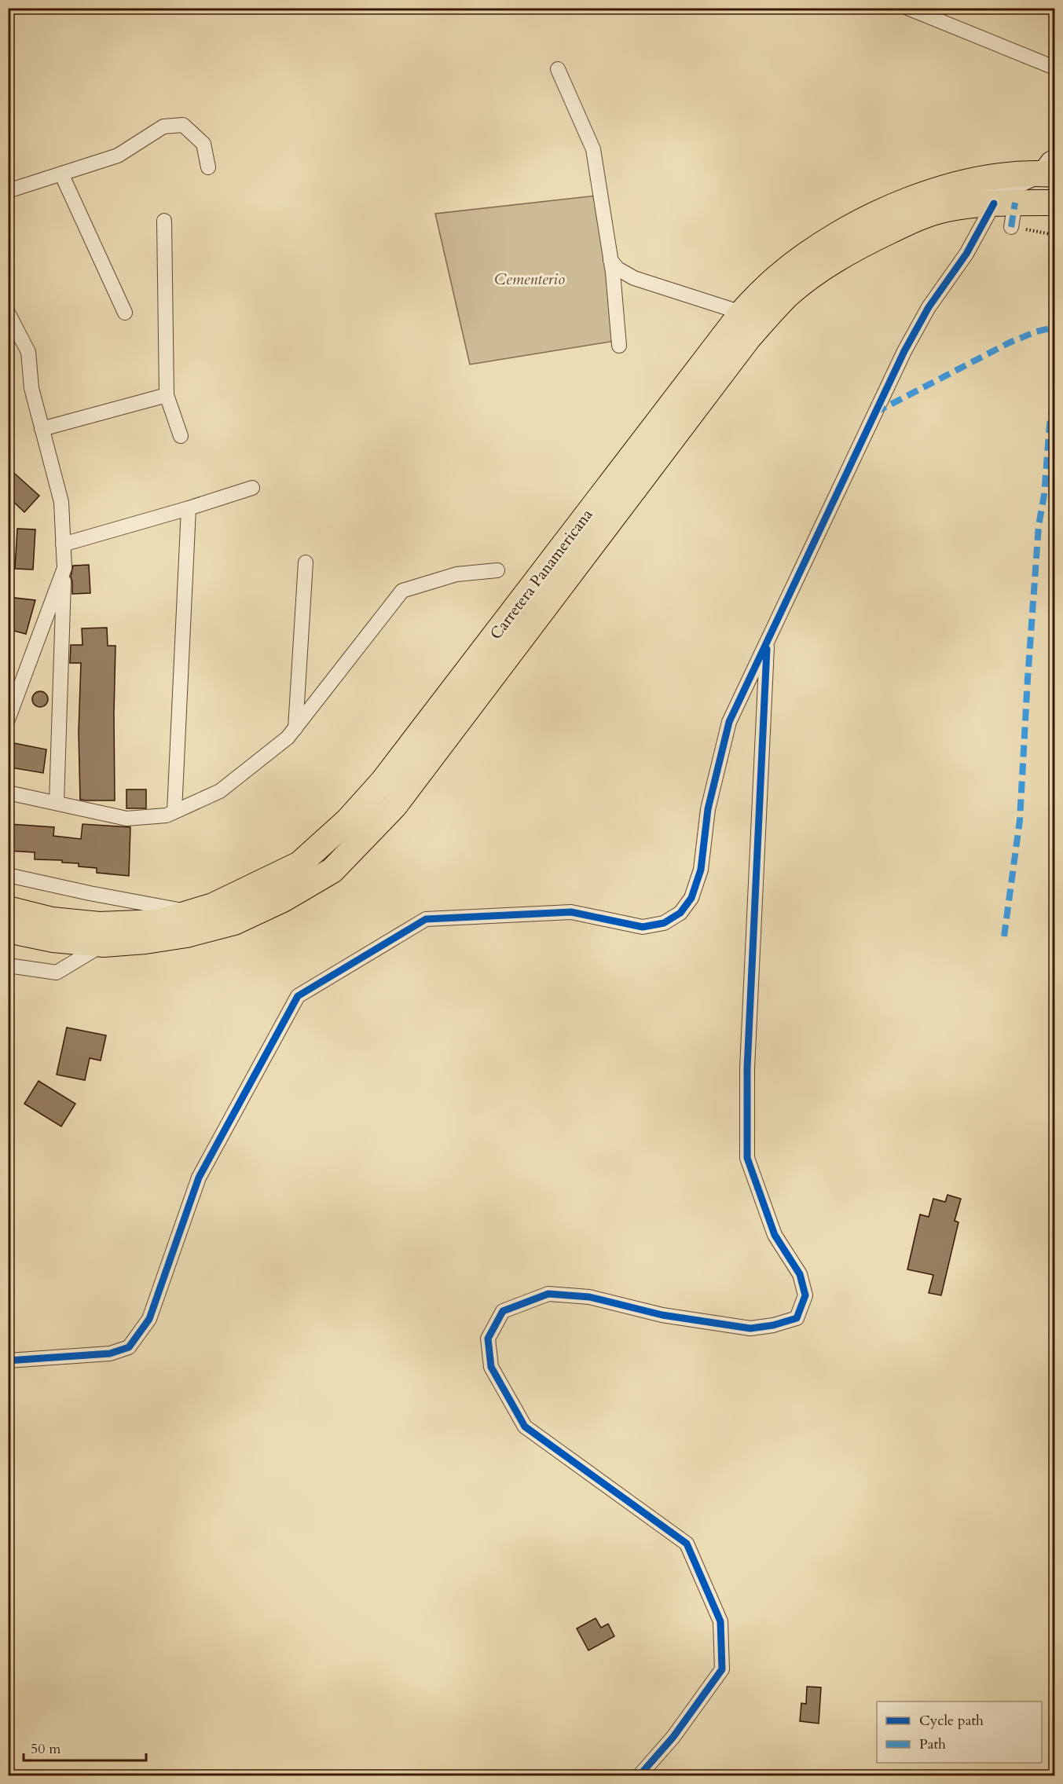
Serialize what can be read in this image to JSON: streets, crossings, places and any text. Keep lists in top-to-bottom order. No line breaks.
{"streets":{"highway":["Carretera Panamericana"]},"parks":["Cementerio"],"legend":["Cycle path","Path"],"scale_bar":"50 m"}
